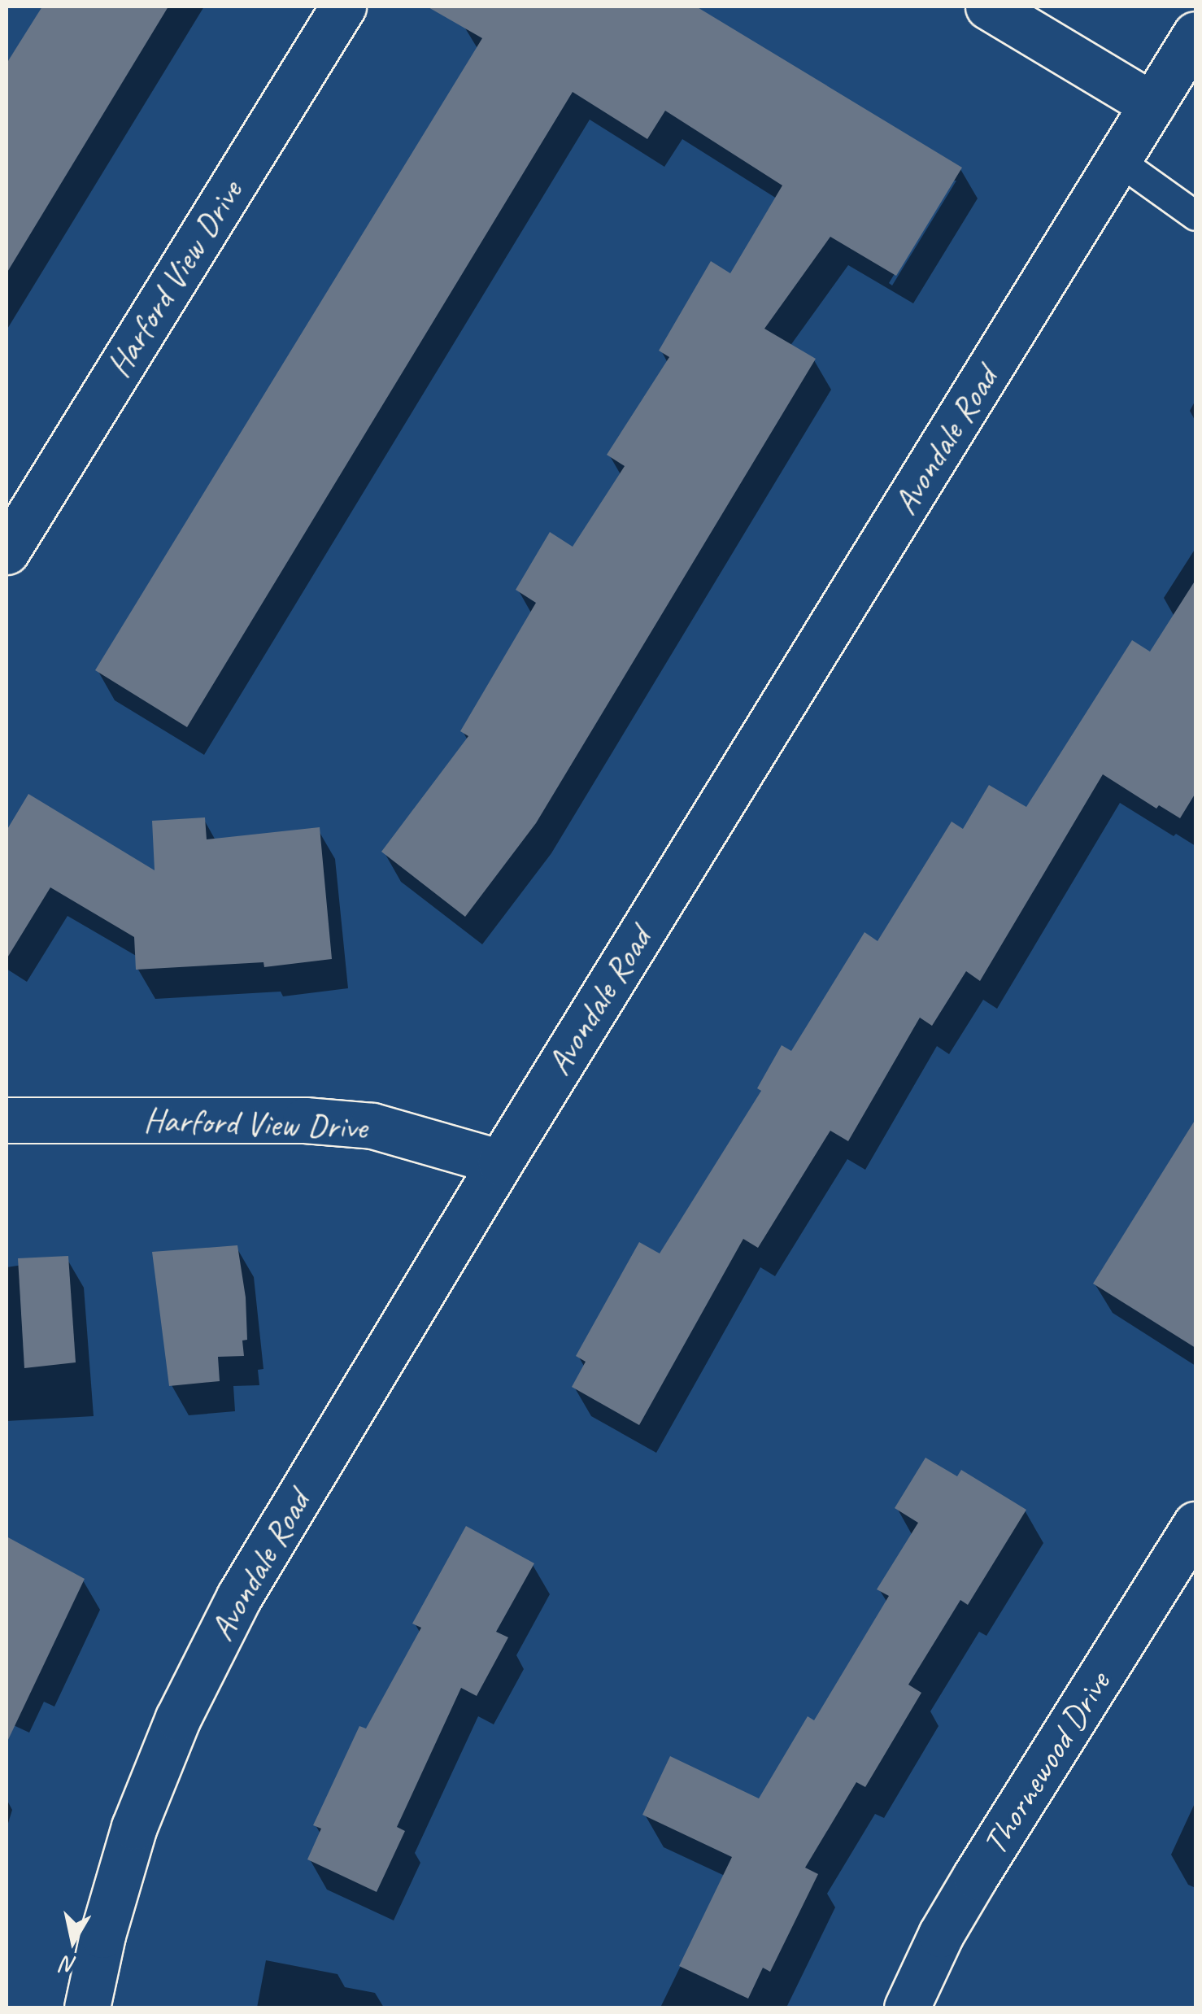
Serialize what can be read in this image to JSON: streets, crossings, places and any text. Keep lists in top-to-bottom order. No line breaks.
{"streets":{"street":["Harford View Drive","Avondale Road","Thornewood Drive"]},"crossings":[["Harford View Drive","Avondale Road"]],"north":"bottom"}
